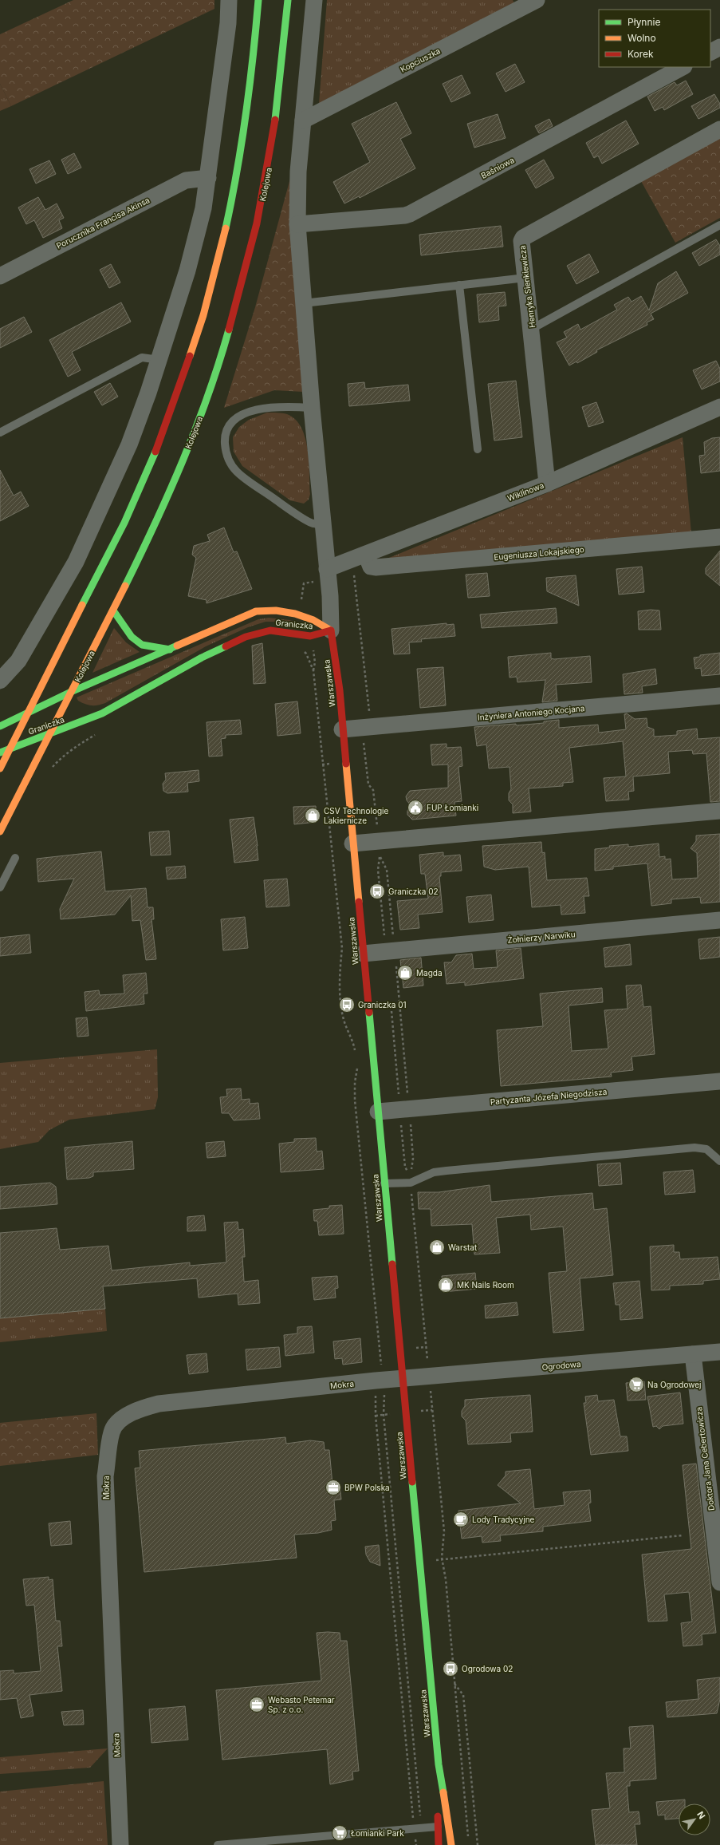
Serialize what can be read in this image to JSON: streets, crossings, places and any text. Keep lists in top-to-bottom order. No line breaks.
{"streets":{"main road":["Kolejowa","Graniczka","Warszawska"],"street":["Kopciuszka","Baśniowa","Porucznika Francisa Akinsa","Henryka Sienkiewicza","Wiklinowa","Eugeniusza Lokajskiego","Inżyniera Antoniego Kocjana","Żołnierzy Narwiku","Partyzanta Józefa Niegodzisza","Ogrodowa","Mokra","Doktora Jana Cebertowicza"]},"crossings":[["Kolejowa","Graniczka"],["Henryka Sienkiewicza","Wiklinowa"],["Wiklinowa","Eugeniusza Lokajskiego"],["Graniczka","Warszawska"],["Warszawska","Inżyniera Antoniego Kocjana"],["Warszawska","Żołnierzy Narwiku"],["Warszawska","Partyzanta Józefa Niegodzisza"],["Warszawska","Ogrodowa"],["Warszawska","Mokra"],["Ogrodowa","Mokra"],["Ogrodowa","Doktora Jana Cebertowicza"]],"places":{"public building":["FUP Łomianki"],"shop":["CSV Technologie Lakiernicze","Magda","Warstat","MK Nails Room"],"bus stop":["Graniczka 02","Graniczka 01","Ogrodowa 02"],"supermarket":["Na Ogrodowej","Łomianki Park"],"office":["BPW Polska","Webasto Petemar Sp. z o.o."],"cafe":["Lody Tradycyjne"]},"legend":["Płynnie","Wolno","Korek"],"north":"top right"}
